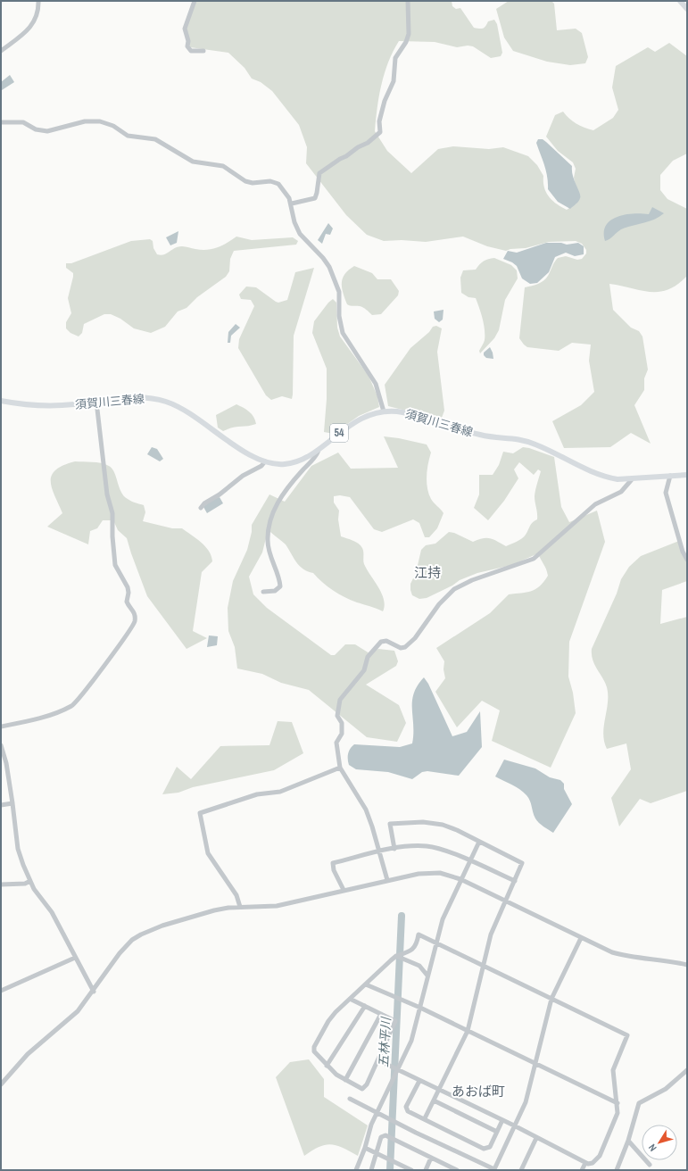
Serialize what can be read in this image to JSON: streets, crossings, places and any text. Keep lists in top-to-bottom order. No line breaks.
{"streets":{"main road":["須賀川三春線","54"]},"districts":["江持","あおば町"],"water":["五林平川"],"north":"bottom left"}
